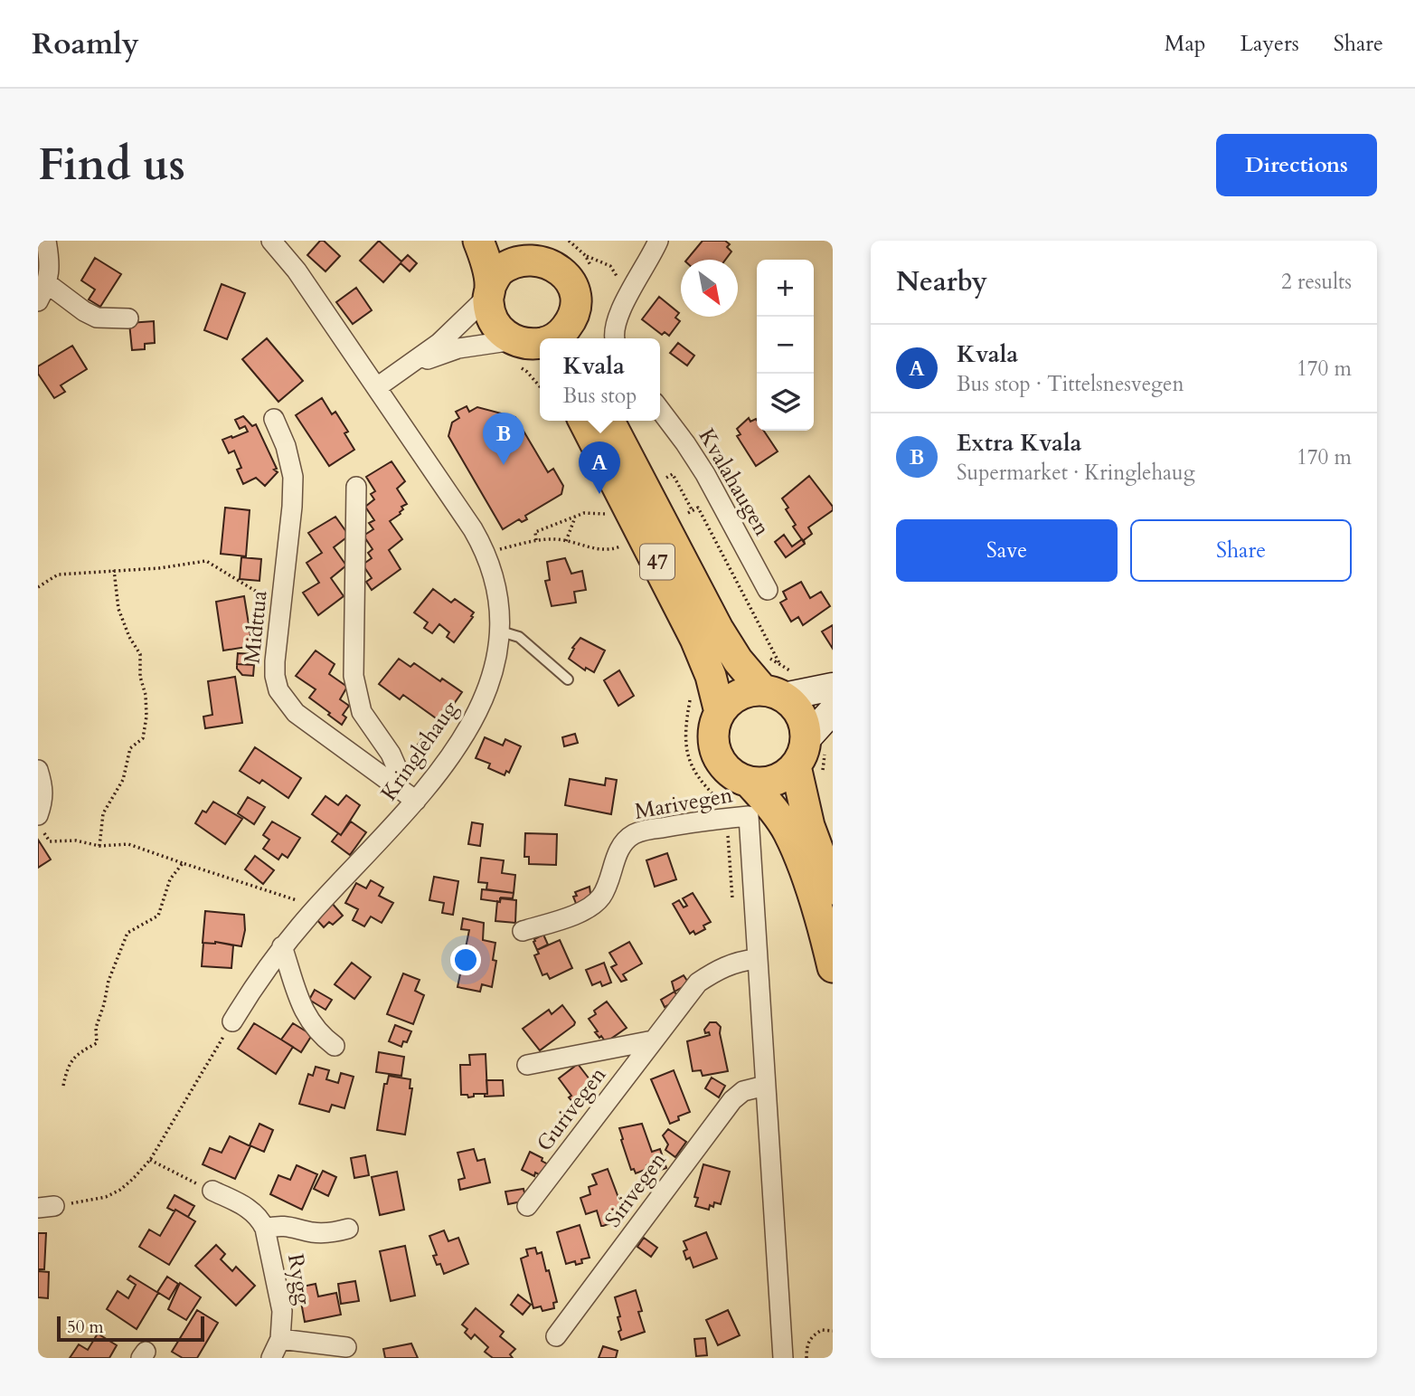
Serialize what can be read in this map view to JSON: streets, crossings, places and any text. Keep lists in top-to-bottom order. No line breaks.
{"streets":{"main road":["47"],"street":["Kvalahaugen","Midttua","Kringlehaug","Marivegen","Gurivegen","Sirivegen","Rygg"]},"crossings":[["Midttua","Kringlehaug"],["Marivegen","Gurivegen"]],"scale_bar":"50 m","north":"bottom right","page":{"header":"Roamly","nav":["Map","Layers","Share"],"buttons":["Directions",["Save","Share"]],"title":"Find us","heading":["Nearby","2 results"],"map_buttons":["+","−"],"list":[{"mark":"A","name":"Kvala","note":"Bus stop · Tittelsnesvegen","value":"170 m"},{"mark":"B","name":"Extra Kvala","note":"Supermarket · Kringlehaug","value":"170 m"}],"popup":["Kvala","Bus stop"],"pins":["B","A"],"scale":"50 m"}}
